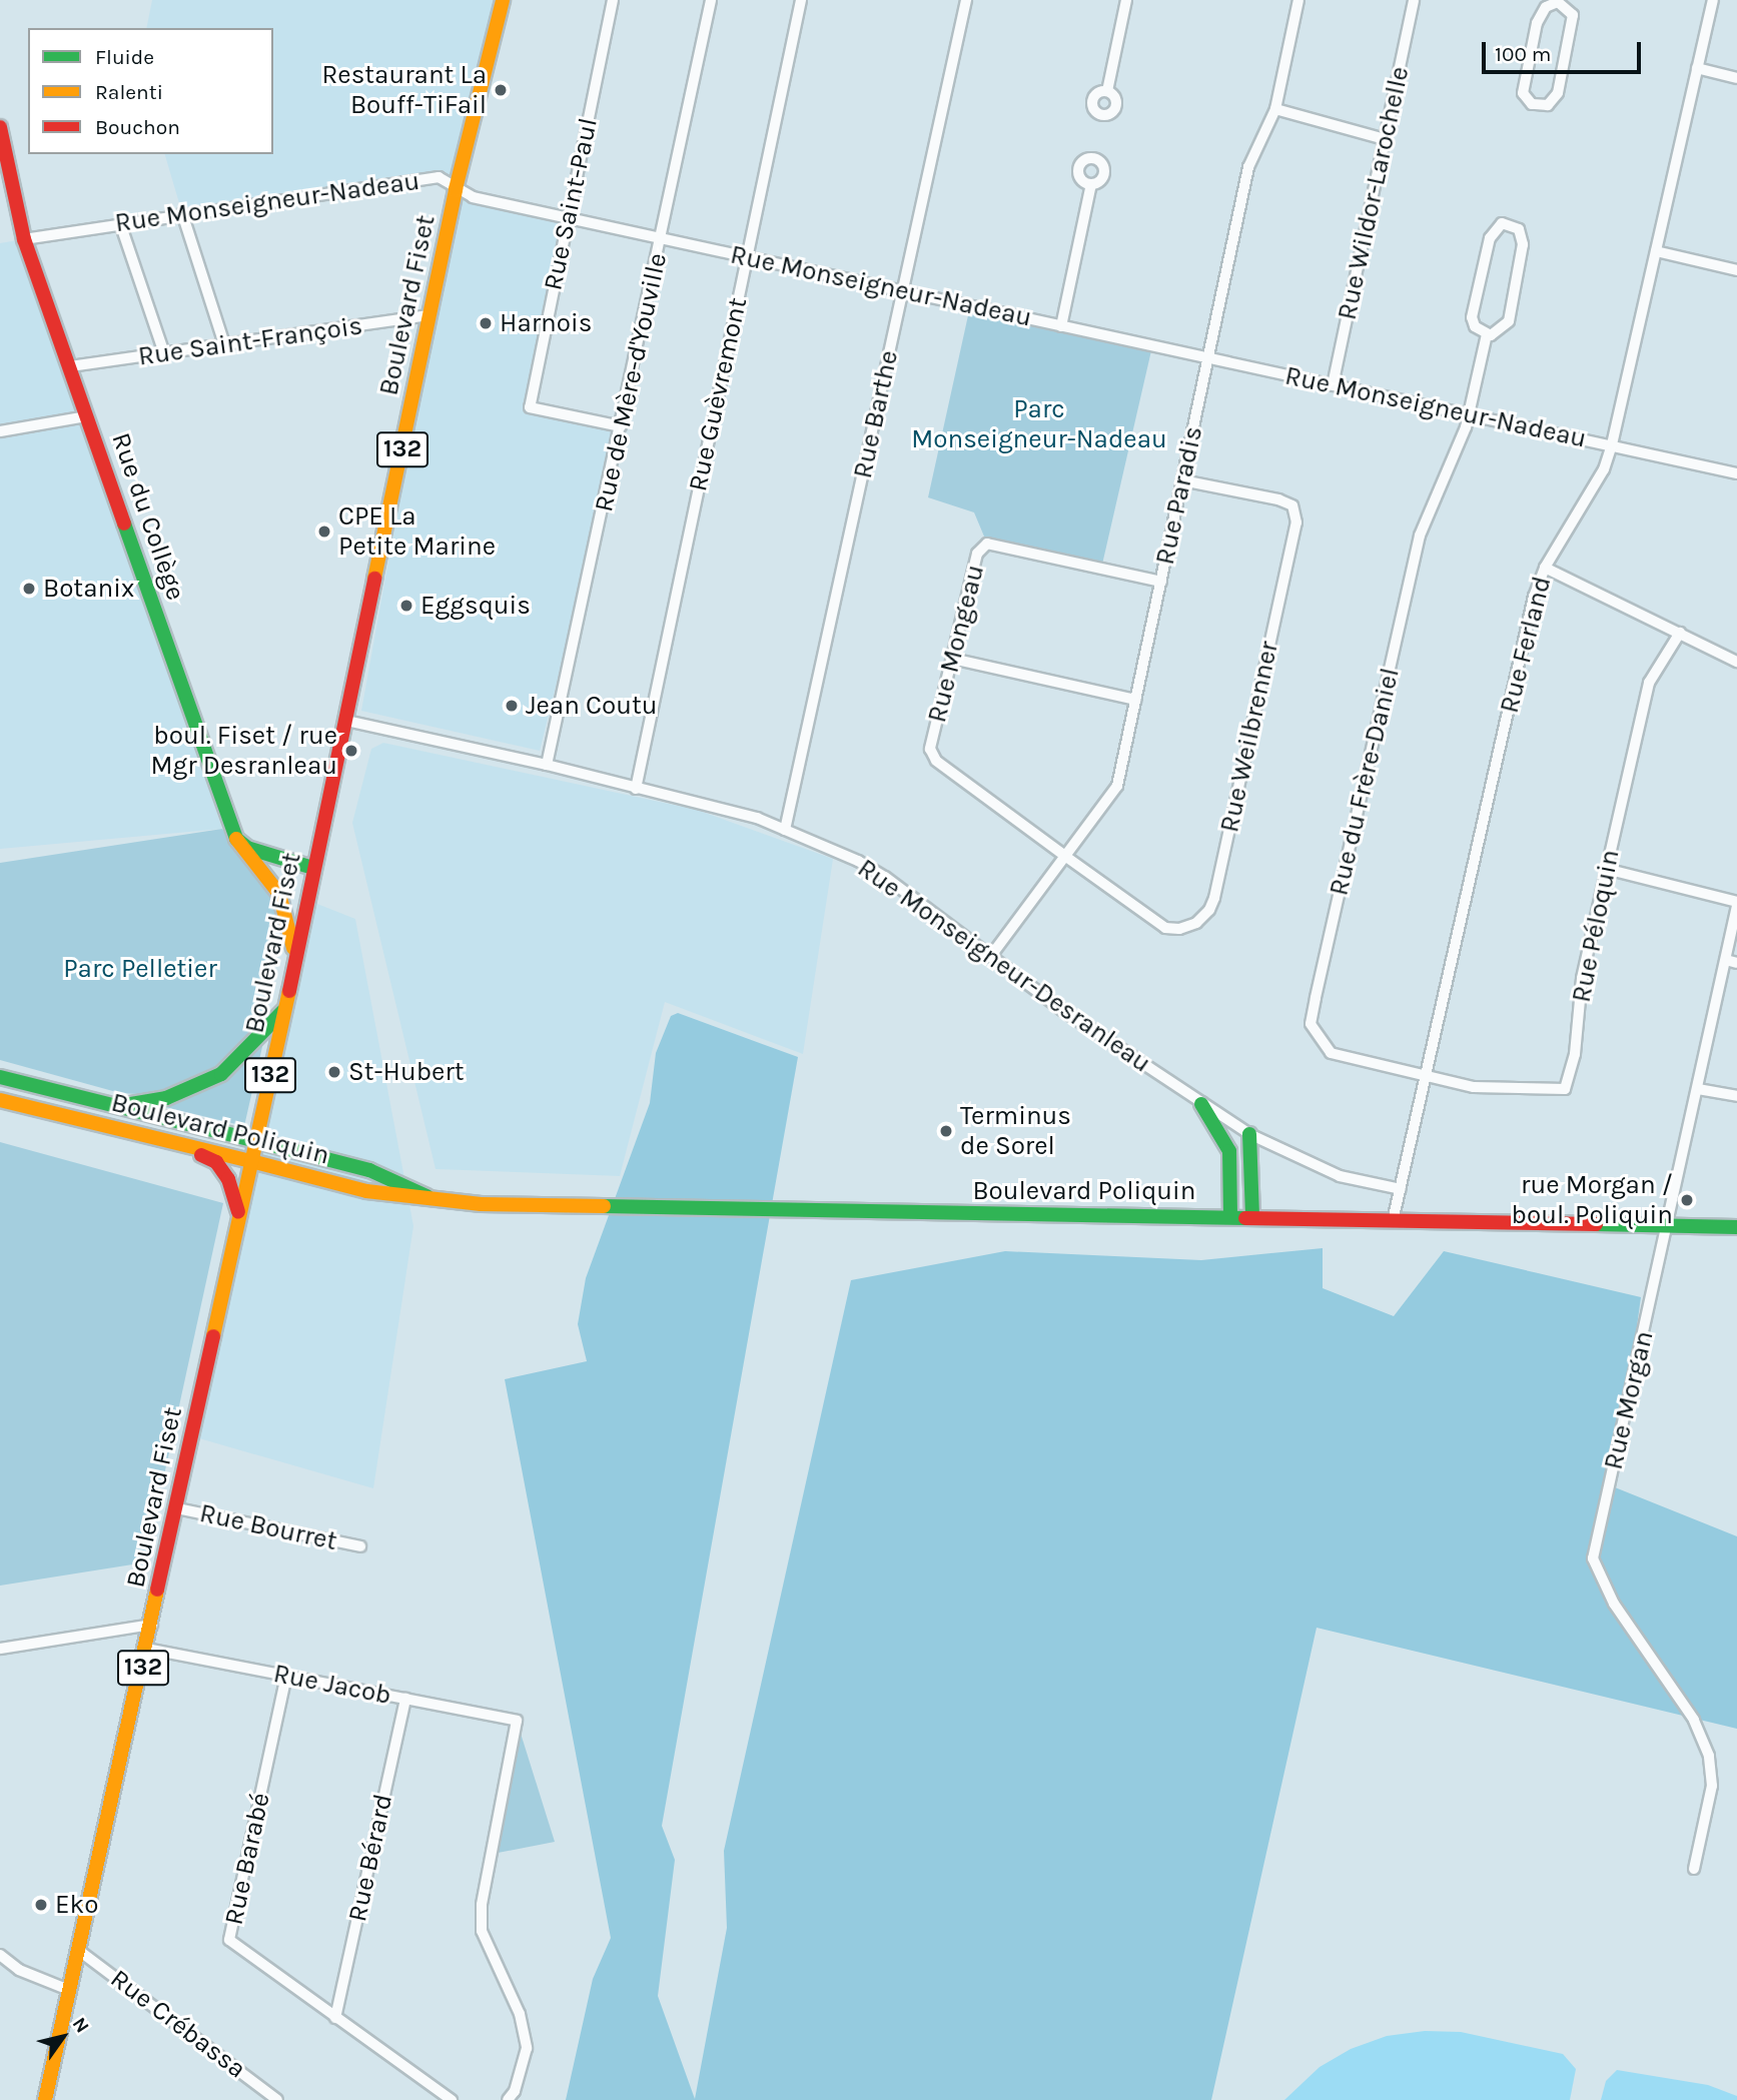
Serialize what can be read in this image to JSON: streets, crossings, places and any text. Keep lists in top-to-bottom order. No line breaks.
{"streets":{"main road":["Boulevard Fiset","132","Rue du Collège","Boulevard Poliquin"],"street":["Rue Wildor-Larochelle","Rue Monseigneur-Nadeau","Rue Saint-Paul","Rue Saint-François","Rue de Mère-d'Youville","Rue Guèvremont","Rue Barthe","Rue Paradis","Rue Mongeau","Rue Ferland","Rue Weilbrenner","Rue du Frère-Daniel","Rue Péloquin","Rue Monseigneur-Desranleau","Rue Morgan","Rue Bourret","Rue Jacob","Rue Bérard","Rue Barabé","Rue Crébassa"]},"crossings":[["Rue Wildor-Larochelle","Rue Monseigneur-Nadeau"],["Rue Monseigneur-Nadeau","Rue Saint-Paul"],["Rue Monseigneur-Nadeau","Boulevard Fiset"],["Rue Monseigneur-Nadeau","Rue de Mère-d'Youville"],["Rue Monseigneur-Nadeau","Rue Guèvremont"],["Rue Monseigneur-Nadeau","Rue Barthe"],["Rue Monseigneur-Nadeau","Rue Paradis"],["Rue Monseigneur-Nadeau","Rue du Collège"],["Rue Monseigneur-Nadeau","Rue Ferland"],["Rue Monseigneur-Nadeau","Rue du Frère-Daniel"],["Rue Saint-Paul","Rue de Mère-d'Youville"],["Boulevard Fiset","Rue Saint-François"],["Boulevard Fiset","Rue du Collège"],["Boulevard Fiset","Rue Monseigneur-Desranleau"],["Boulevard Fiset","Boulevard Poliquin"],["Boulevard Fiset","Rue Bourret"],["Boulevard Fiset","Rue Jacob"],["Boulevard Fiset","Rue Crébassa"],["Rue Saint-François","Rue du Collège"],["Rue de Mère-d'Youville","Rue Monseigneur-Desranleau"],["Rue Guèvremont","Rue Monseigneur-Desranleau"],["Rue Barthe","Rue Monseigneur-Desranleau"],["Rue Paradis","Rue Mongeau"],["Rue Paradis","Rue Weilbrenner"],["Rue Paradis","Rue Monseigneur-Desranleau"],["Rue Mongeau","Rue Weilbrenner"],["Rue Ferland","Rue du Frère-Daniel"],["Rue Ferland","Rue Péloquin"],["Rue Ferland","Rue Monseigneur-Desranleau"],["Rue Ferland","Boulevard Poliquin"],["Rue du Frère-Daniel","Rue Péloquin"],["Boulevard Poliquin","Rue Morgan"],["Rue Jacob","Rue Bérard"],["Rue Jacob","Rue Barabé"],["Rue Bérard","Rue Barabé"]],"parks":["Parc Monseigneur-Nadeau","Parc Pelletier"],"places":["Restaurant La Bouff-TiFail","Harnois","CPE La Petite Marine","Botanix","Eggsquis","Jean Coutu","boul. Fiset / rue Mgr Desranleau","St-Hubert","Terminus de Sorel","rue Morgan / boul. Poliquin","Eko"],"legend":["Fluide","Ralenti","Bouchon"],"scale_bar":"100 m","north":"top right"}
